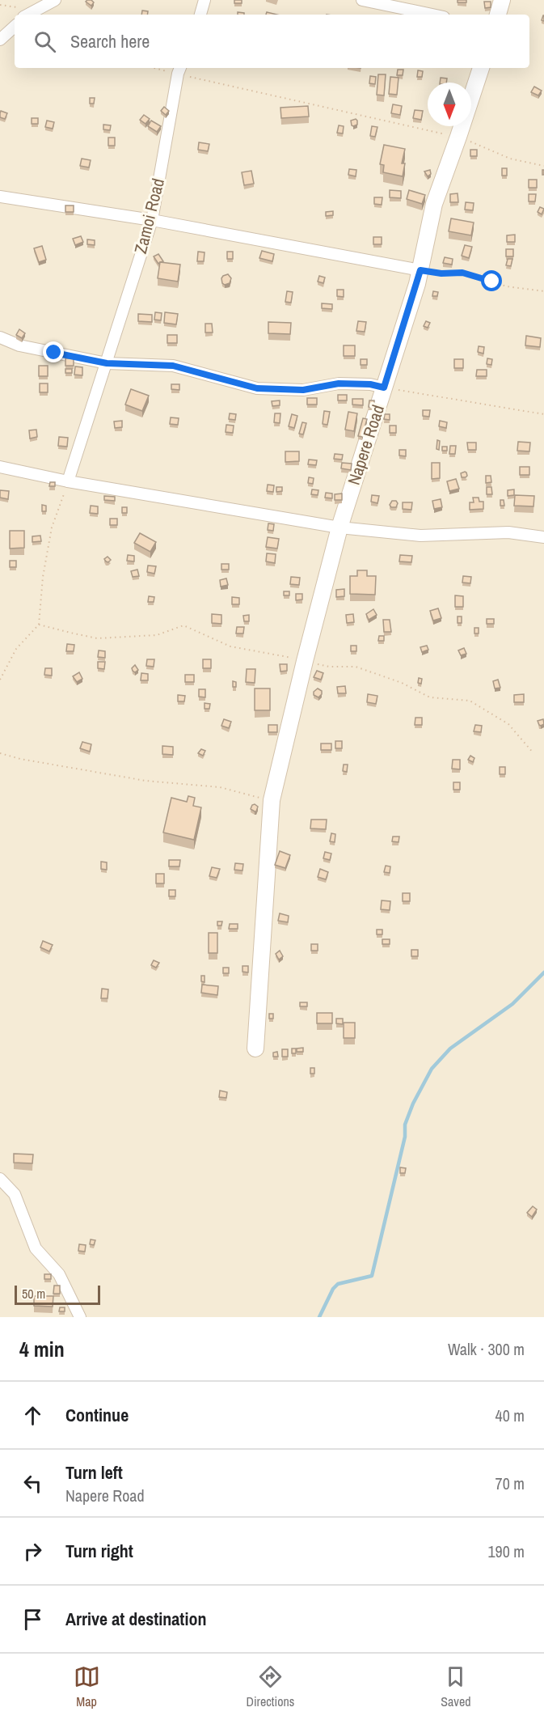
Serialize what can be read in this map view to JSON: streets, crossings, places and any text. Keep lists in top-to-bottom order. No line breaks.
{"streets":{"street":["Zamoi Road","Napere Road"]},"scale_bar":"50 m","north":"bottom","page":{"search":"Search here","scale":"50 m","heading":["4 min","Walk · 300 m"],"list":[["Continue","40 m"],["Turn left","Napere Road","70 m"],["Turn right","190 m"],"Arrive at destination"],"nav":["Map","Directions","Saved"]}}
